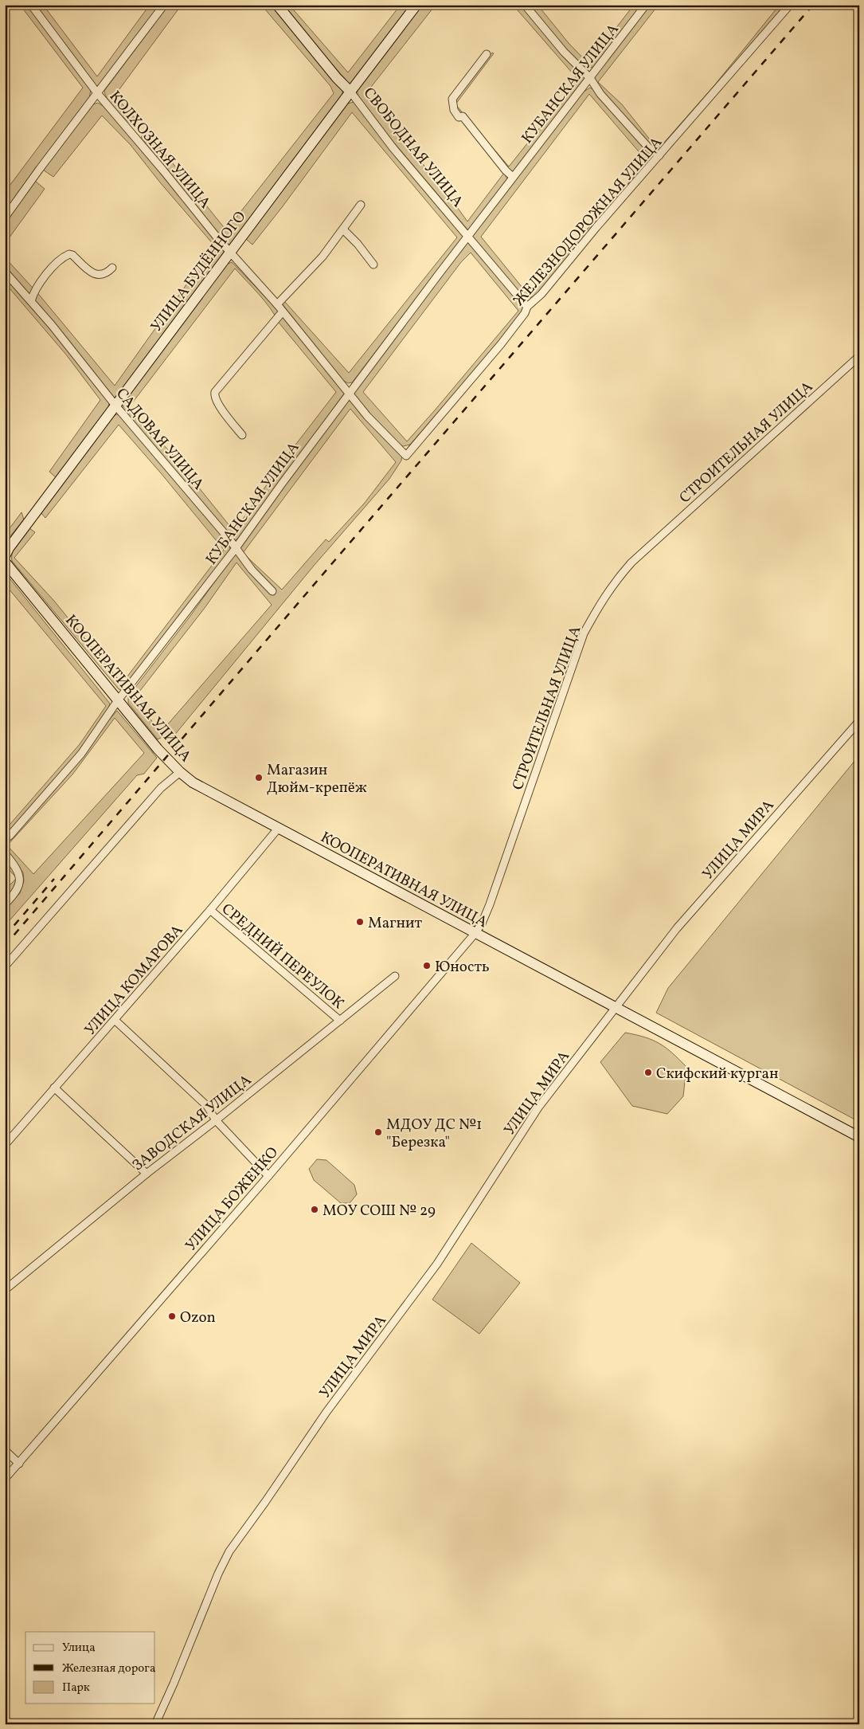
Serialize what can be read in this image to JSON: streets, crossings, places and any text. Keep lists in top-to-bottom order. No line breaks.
{"streets":{"street":["КУБАНСКАЯ УЛИЦА","СВОБОДНАЯ УЛИЦА","КОЛХОЗНАЯ УЛИЦА","ЖЕЛЕЗНОДОРОЖНАЯ УЛИЦА","УЛИЦА БУДЁННОГО","САДОВАЯ УЛИЦА","СТРОИТЕЛЬНАЯ УЛИЦА","КООПЕРАТИВНАЯ УЛИЦА","УЛИЦА МИРА","СРЕДНИЙ ПЕРЕУЛОК","УЛИЦА КОМАРОВА","ЗАВОДСКАЯ УЛИЦА","УЛИЦА БОЖЕНКО"]},"crossings":[["КУБАНСКАЯ УЛИЦА","СВОБОДНАЯ УЛИЦА"],["КУБАНСКАЯ УЛИЦА","КОЛХОЗНАЯ УЛИЦА"],["КУБАНСКАЯ УЛИЦА","САДОВАЯ УЛИЦА"],["КУБАНСКАЯ УЛИЦА","КООПЕРАТИВНАЯ УЛИЦА"],["СВОБОДНАЯ УЛИЦА","ЖЕЛЕЗНОДОРОЖНАЯ УЛИЦА"],["СВОБОДНАЯ УЛИЦА","УЛИЦА БУДЁННОГО"],["КОЛХОЗНАЯ УЛИЦА","ЖЕЛЕЗНОДОРОЖНАЯ УЛИЦА"],["КОЛХОЗНАЯ УЛИЦА","УЛИЦА БУДЁННОГО"],["УЛИЦА БУДЁННОГО","САДОВАЯ УЛИЦА"],["СТРОИТЕЛЬНАЯ УЛИЦА","КООПЕРАТИВНАЯ УЛИЦА"],["СТРОИТЕЛЬНАЯ УЛИЦА","УЛИЦА БОЖЕНКО"],["КООПЕРАТИВНАЯ УЛИЦА","УЛИЦА МИРА"],["КООПЕРАТИВНАЯ УЛИЦА","УЛИЦА КОМАРОВА"],["КООПЕРАТИВНАЯ УЛИЦА","УЛИЦА БОЖЕНКО"],["СРЕДНИЙ ПЕРЕУЛОК","УЛИЦА КОМАРОВА"],["СРЕДНИЙ ПЕРЕУЛОК","ЗАВОДСКАЯ УЛИЦА"]],"places":["Магазин Дюйм-крепёж","Магнит","Юность","Скифский курган","МДОУ ДС №1 \"Березка\"","МОУ СОШ № 29","Ozon"],"legend":["Улица","Железная дорога","Парк"]}
